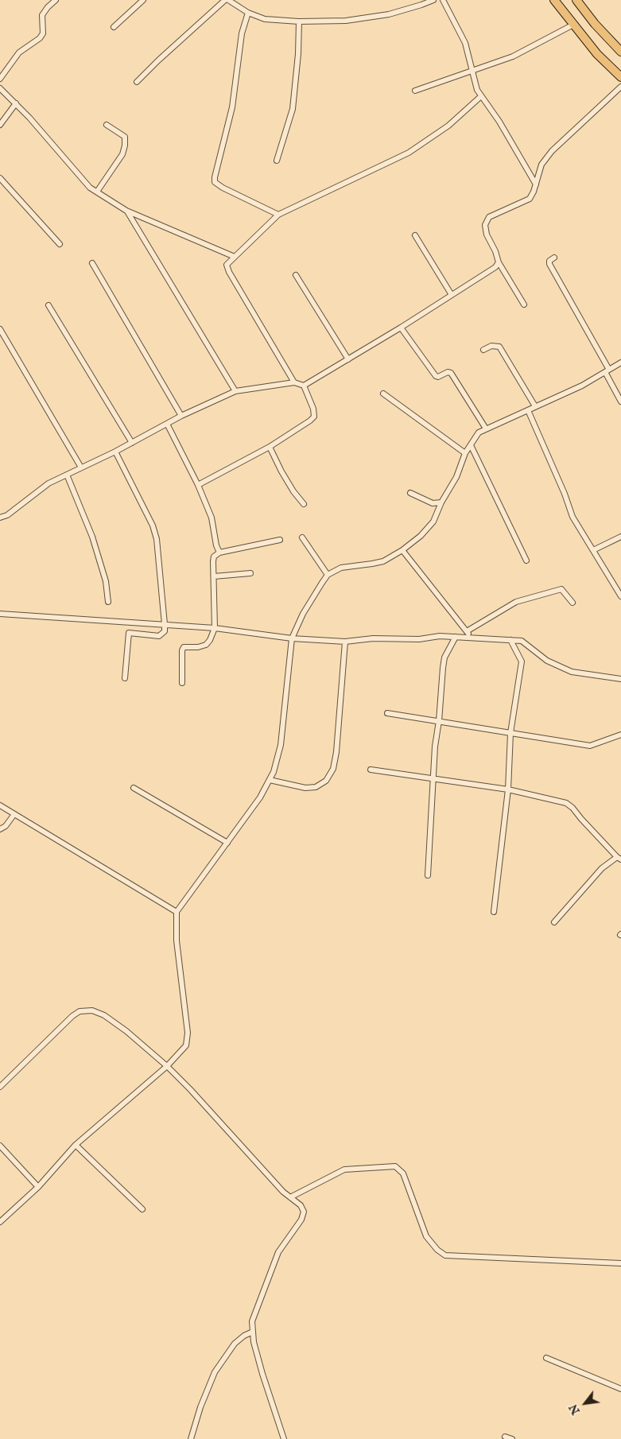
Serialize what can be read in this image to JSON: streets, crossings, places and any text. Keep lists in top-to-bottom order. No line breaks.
{"north":"bottom left"}
